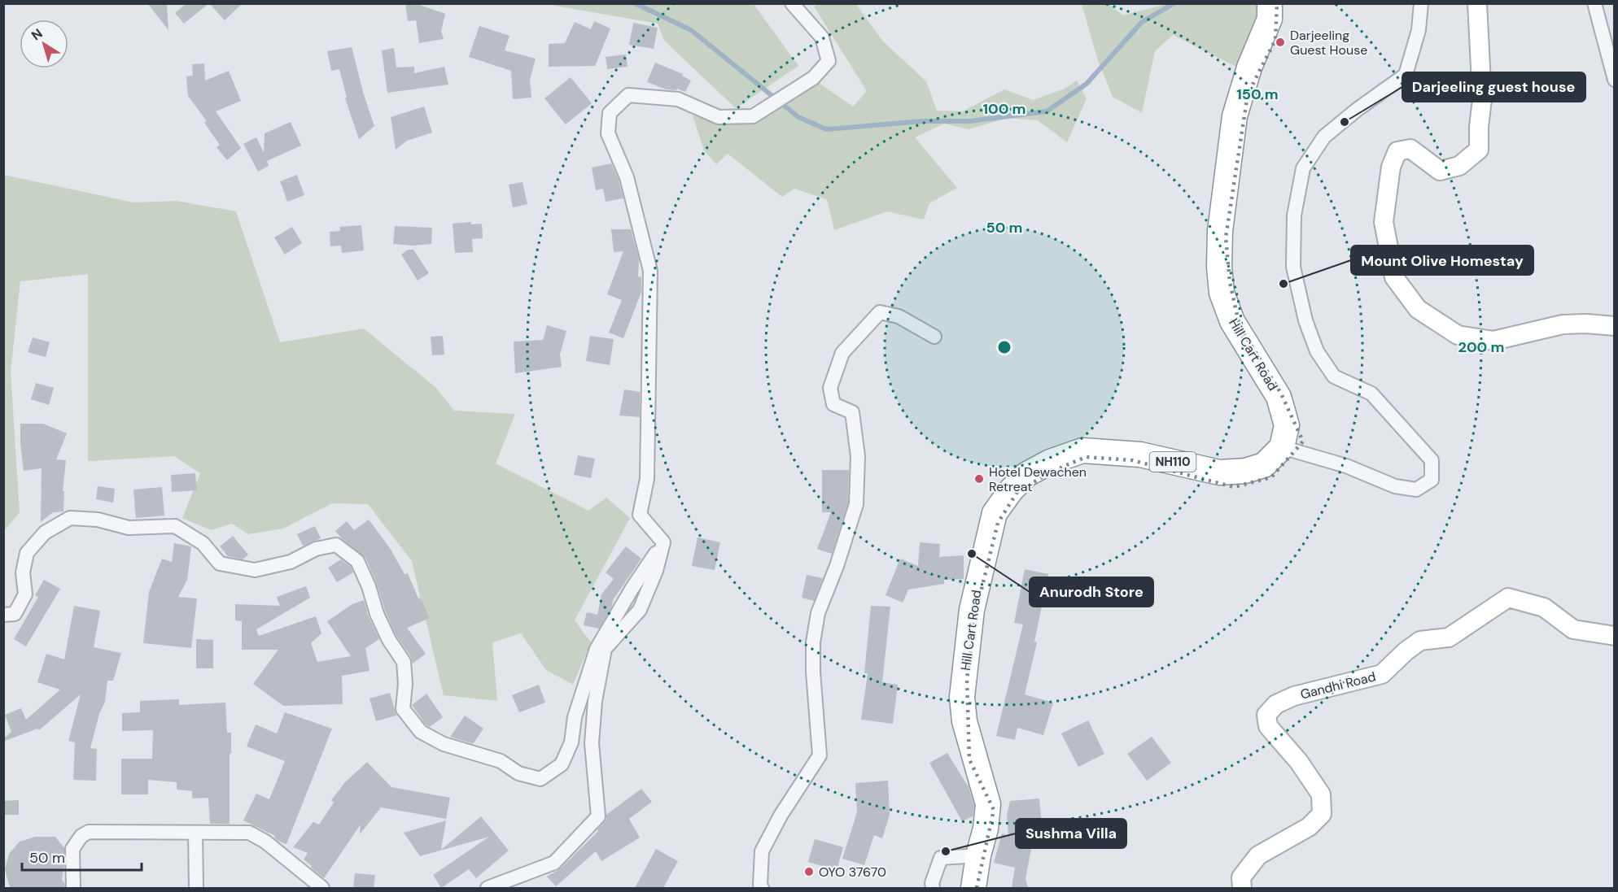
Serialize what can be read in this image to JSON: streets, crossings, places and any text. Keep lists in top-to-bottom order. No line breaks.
{"streets":{"highway":["Hill Cart Road","NH110"],"main road":["Gandhi Road"]},"places":["Darjeeling Guest House","Darjeeling guest house","Mount Olive Homestay","Hotel Dewachen Retreat","Anurodh Store","Sushma Villa","OYO 37670"],"scale_bar":"50 m","north":"top left","rings":["150 m","100 m","50 m","200 m"]}
